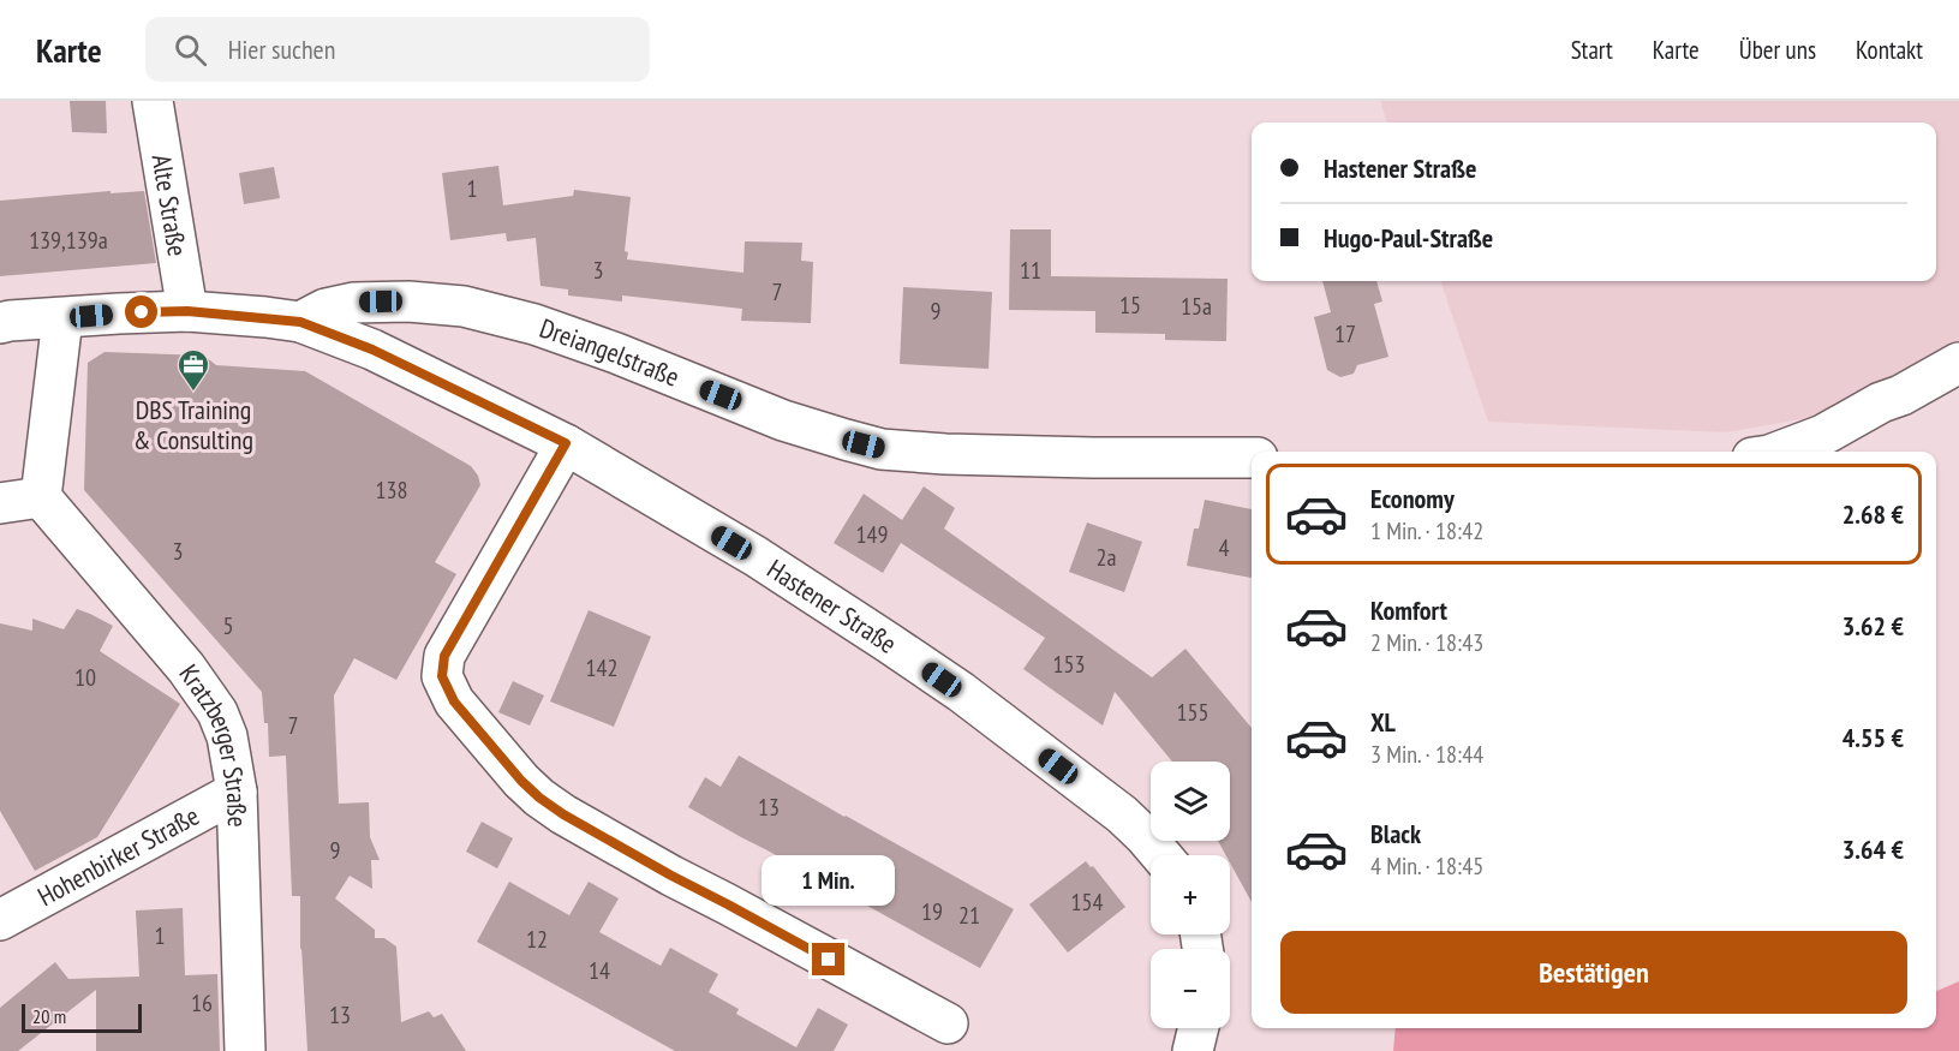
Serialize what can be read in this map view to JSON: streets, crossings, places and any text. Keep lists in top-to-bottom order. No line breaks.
{"streets":{"street":["Alte Straße","Dreiangelstraße","Hastener Straße","Kratzberger Straße","Hohenbirker Straße"]},"crossings":[["Alte Straße","Hastener Straße"],["Dreiangelstraße","Hastener Straße"],["Kratzberger Straße","Hohenbirker Straße"]],"places":{"office":["DBS Training & Consulting"]},"house_numbers":["1","139,139a","3","11","7","15","15a","9","17","138","149","4","3","2a","5","153","142","10","155","7","13","9","154","19","21","1","12","14","16","13"],"scale_bar":"20 m","page":{"header":"Karte","search":"Hier suchen","nav":["Start","Karte","Über uns","Kontakt"],"banner":["Hastener Straße","Hugo-Paul-Straße"],"list":[{"name":"Economy","note":"1 Min. · 18:42","value":"2.68 €"},{"name":"Komfort","note":"2 Min. · 18:43","value":"3.62 €"},{"name":"XL","note":"3 Min. · 18:44","value":"4.55 €"},{"name":"Black","note":"4 Min. · 18:45","value":"3.64 €"}],"map_buttons":["+","−"],"bubble":"1 Min.","buttons":"Bestätigen","scale":"20 m"}}
